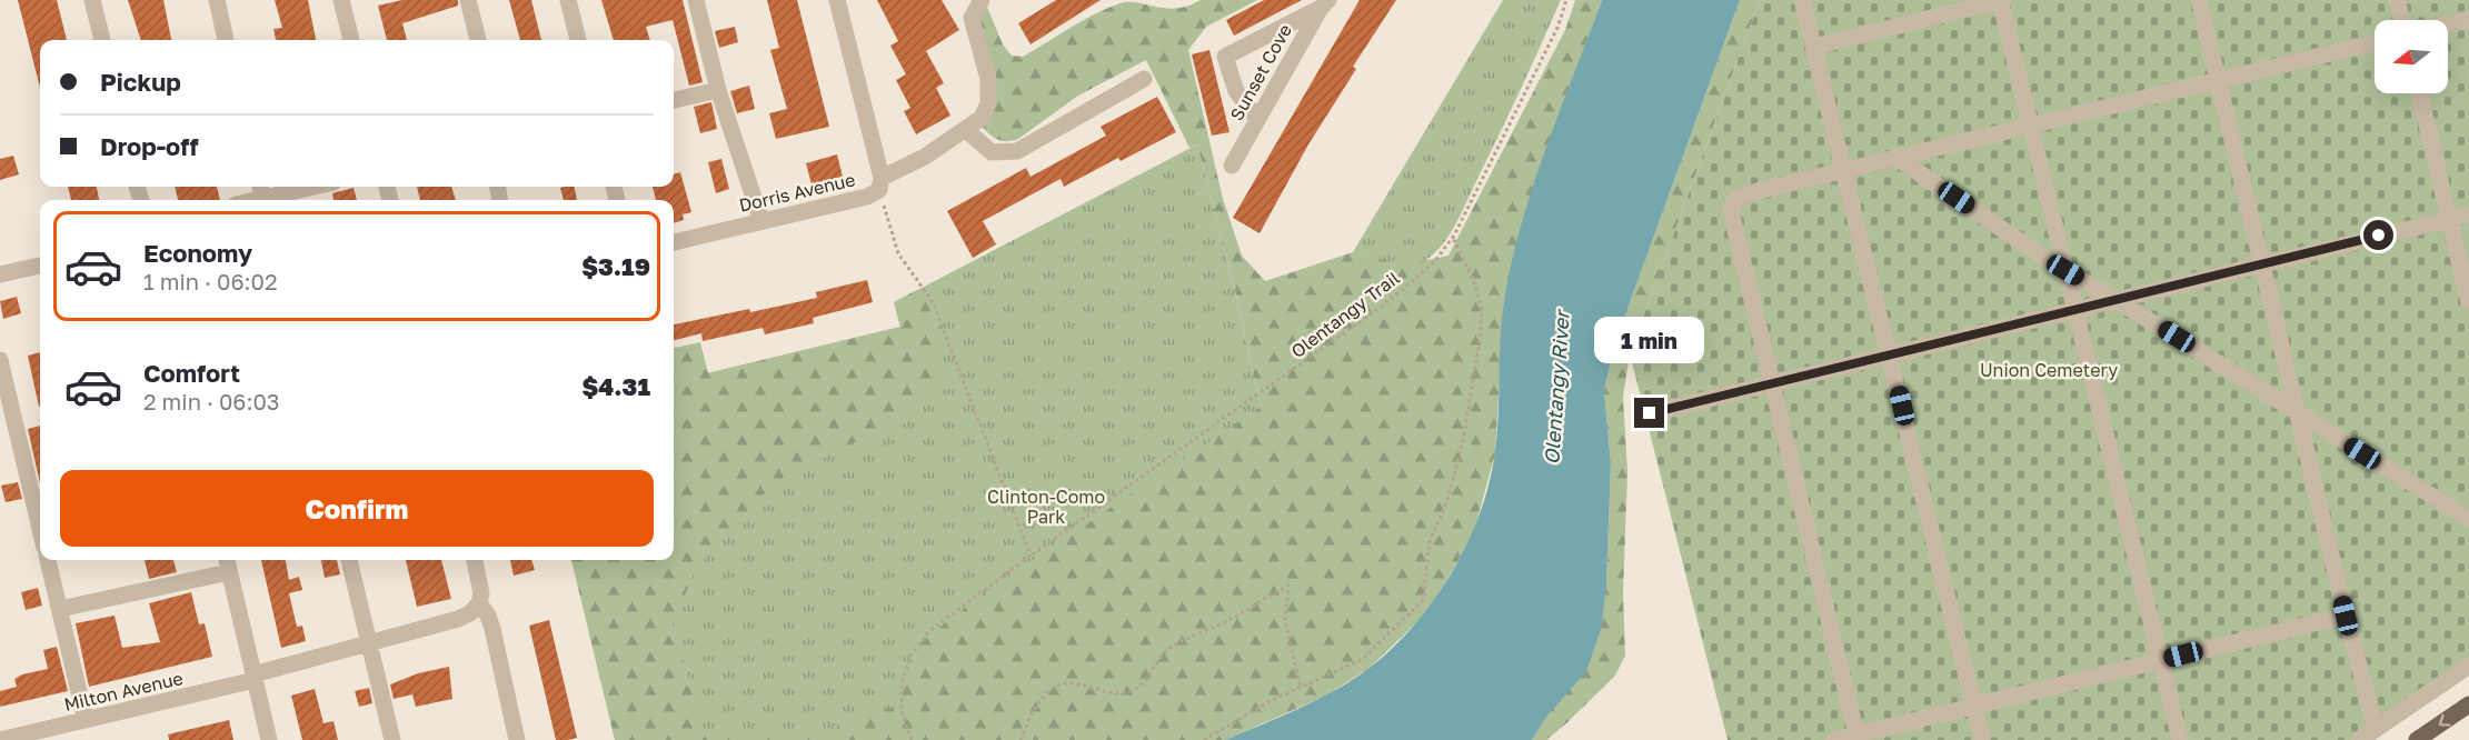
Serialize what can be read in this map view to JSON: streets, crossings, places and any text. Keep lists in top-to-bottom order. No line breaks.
{"streets":{"street":["Sunset Cove","Dorris Avenue","Milton Avenue"],"path":["Olentangy Trail"]},"water":["Olentangy River"],"parks":["Union Cemetery","Clinton-Como Park"],"north":"left","page":{"banner":["Pickup","Drop-off"],"list":[{"name":"Economy","note":"1 min · 06:02","value":"$3.19"},{"name":"Comfort","note":"2 min · 06:03","value":"$4.31"}],"bubble":"1 min","buttons":"Confirm"}}
